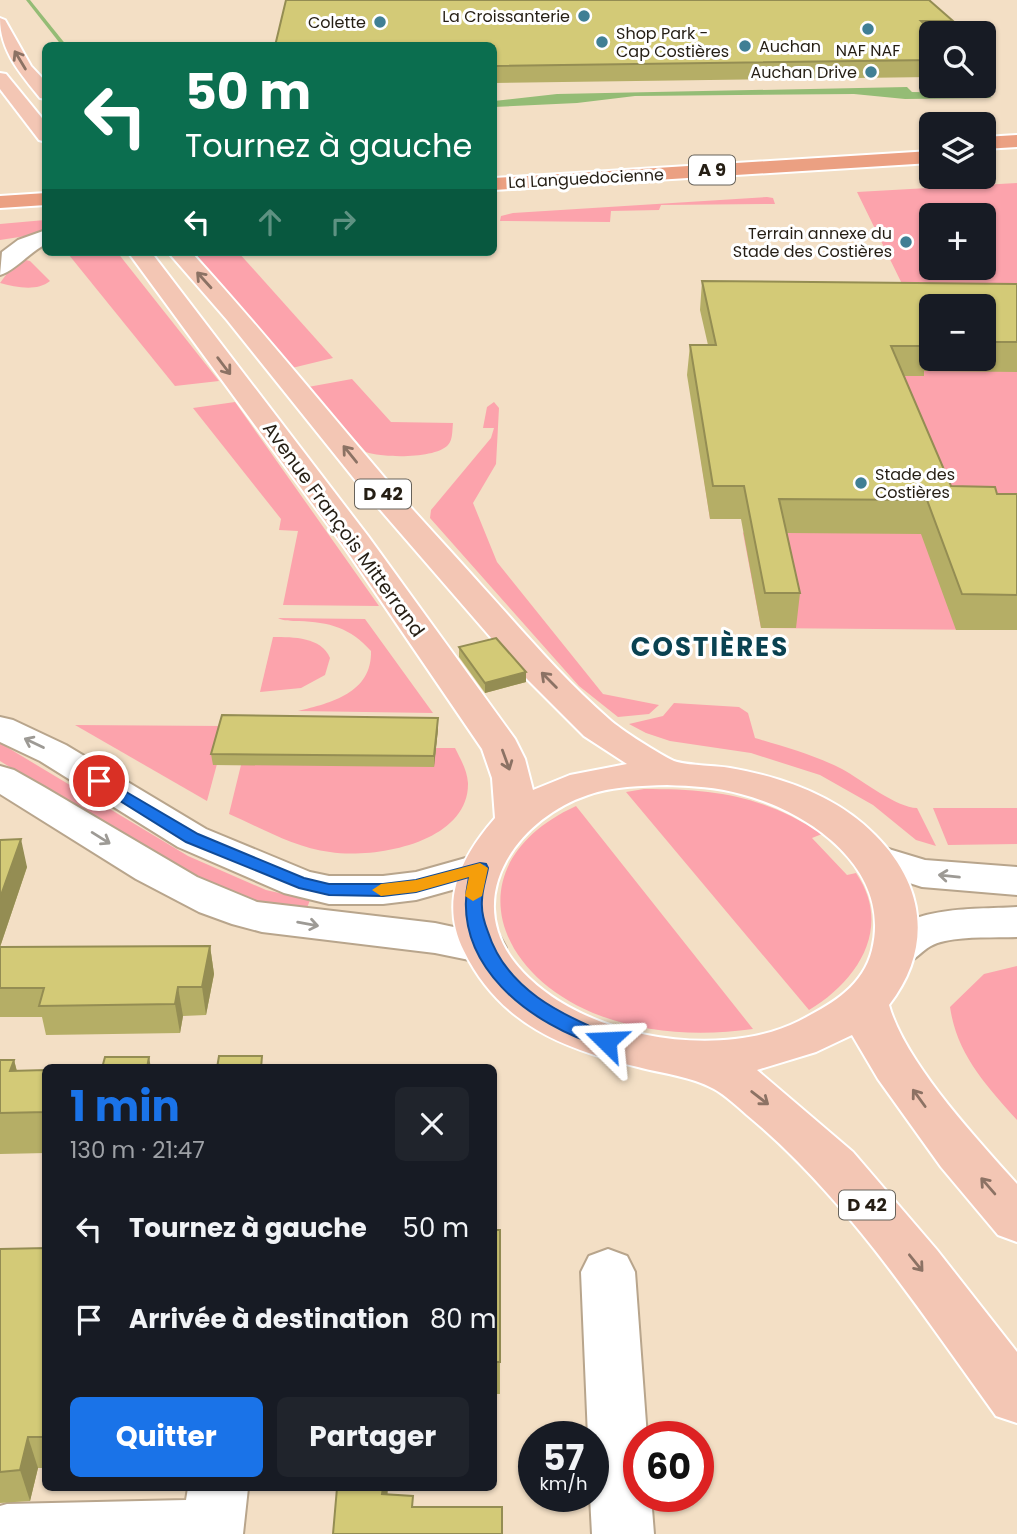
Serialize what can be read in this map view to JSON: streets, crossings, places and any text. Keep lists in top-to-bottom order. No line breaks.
{"streets":{"highway":["A 9","La Languedocienne"],"main road":["D 42","Avenue François Mitterrand"]},"districts":["COSTIÈRES"],"places":["La Croissanterie","Colette","NAF NAF","Shop Park - Cap Costières","Auchan","Auchan Drive","Terrain annexe du Stade des Costières","Stade des Costières"],"page":{"map_buttons":["+","−"],"turn":["50 m","Tournez à gauche"],"heading":["1 min","130 m · 21:47"],"list":[{"name":"Tournez à gauche","value":"50 m"},{"name":"Arrivée à destination","value":"80 m"}],"buttons":["Quitter","Partager"],"speed":"57 km/h","limit":"60"}}
